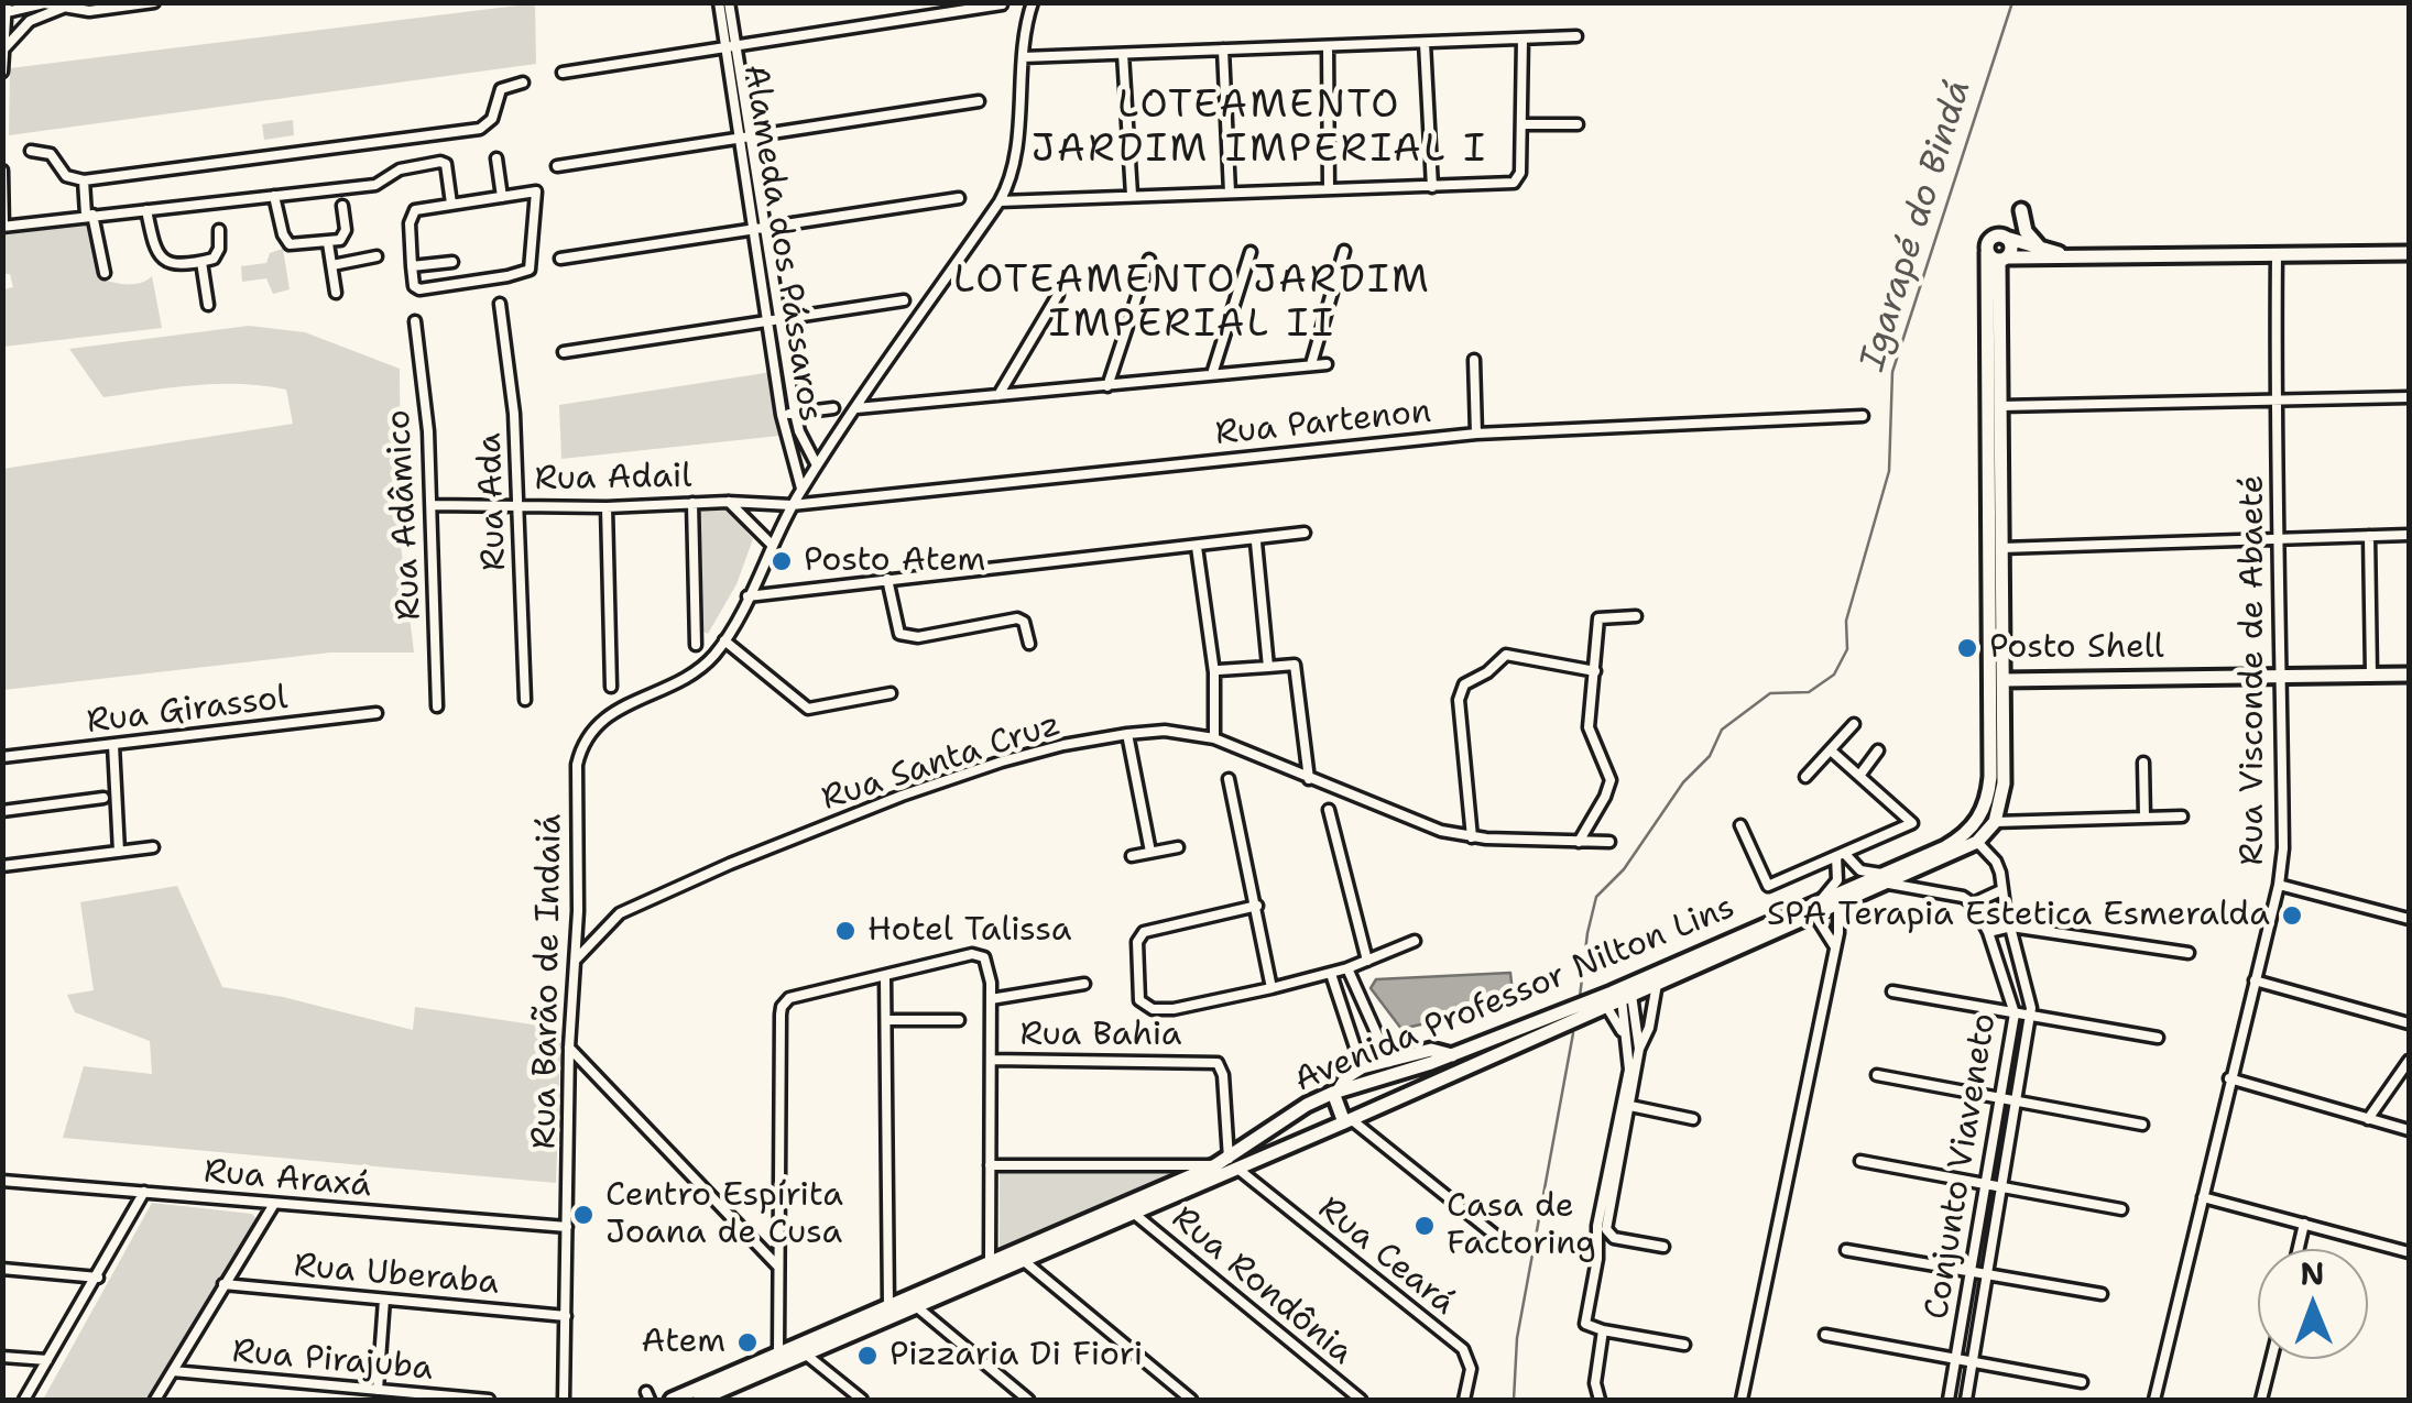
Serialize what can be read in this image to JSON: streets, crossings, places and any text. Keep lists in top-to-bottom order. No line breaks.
{"streets":{"main road":["Avenida Professor Nilton Lins"],"street":["Alameda dos Pássaros","Rua Partenon","Rua Adail","Rua Ada","Rua Adâmico","Rua Visconde de Abaeté","Rua Girassol","Rua Santa Cruz","Rua Barão de Indaiá","Rua Bahia","Conjunto Viaveneto","Rua Araxá","Rua Ceará","Rua Uberaba","Rua Rondônia","Rua Pirajuba"]},"crossings":[["Alameda dos Pássaros","Rua Barão de Indaiá"],["Rua Partenon","Rua Adail"],["Rua Partenon","Rua Barão de Indaiá"],["Rua Adail","Rua Ada"],["Rua Adail","Rua Adâmico"],["Rua Adail","Rua Barão de Indaiá"],["Rua Santa Cruz","Rua Barão de Indaiá"],["Rua Barão de Indaiá","Rua Araxá"],["Rua Barão de Indaiá","Rua Uberaba"],["Avenida Professor Nilton Lins","Rua Bahia"],["Avenida Professor Nilton Lins","Rua Ceará"],["Avenida Professor Nilton Lins","Rua Rondônia"],["Rua Bahia","Rua Ceará"]],"districts":["LOTEAMENTO JARDIM IMPERIAL I","LOTEAMENTO JARDIM IMPERIAL II"],"water":["Igarapé do Bindá"],"places":["Posto Atem","Posto Shell","SPA Terapia Estetica Esmeralda","Hotel Talissa","Centro Espírita Joana de Cusa","Casa de Factoring","Atem","Pizzaria Di Fiori"],"north":"top"}
